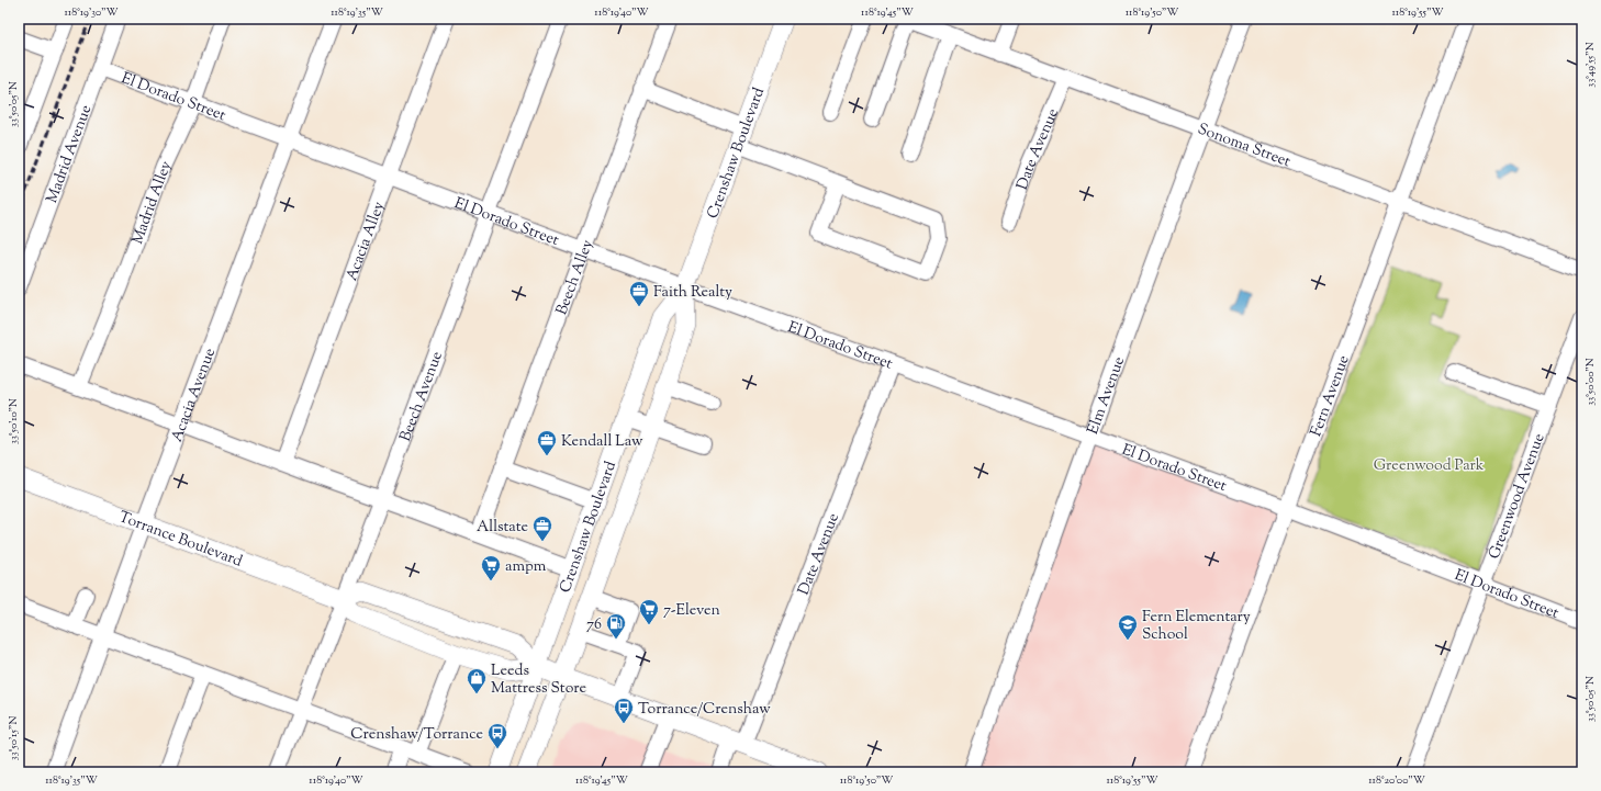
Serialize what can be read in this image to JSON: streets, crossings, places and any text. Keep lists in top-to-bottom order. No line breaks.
{"streets":{"main road":["Crenshaw Boulevard","Torrance Boulevard"],"street":["El Dorado Street","Sonoma Street","Date Avenue","Madrid Avenue","Madrid Alley","Acacia Alley","Beech Alley","Acacia Avenue","Elm Avenue","Beech Avenue","Fern Avenue","Greenwood Avenue"]},"crossings":[["El Dorado Street","Date Avenue"],["El Dorado Street","Madrid Avenue"],["El Dorado Street","Crenshaw Boulevard"],["El Dorado Street","Madrid Alley"],["El Dorado Street","Acacia Alley"],["El Dorado Street","Beech Alley"],["El Dorado Street","Acacia Avenue"],["El Dorado Street","Elm Avenue"],["El Dorado Street","Beech Avenue"],["El Dorado Street","Fern Avenue"],["El Dorado Street","Greenwood Avenue"],["Sonoma Street","Date Avenue"],["Sonoma Street","Elm Avenue"],["Sonoma Street","Fern Avenue"],["Crenshaw Boulevard","Torrance Boulevard"],["Acacia Avenue","Torrance Boulevard"],["Beech Avenue","Torrance Boulevard"]],"parks":["Greenwood Park"],"places":{"office":["Faith Realty","Kendall Law","Allstate"],"supermarket":["ampm","7-Eleven"],"fuel station":["76"],"school or university":["Fern Elementary School"],"shop":["Leeds Mattress Store"],"bus stop":["Torrance/Crenshaw","Crenshaw/Torrance"]},"coordinates":["118°19'30\"W","118°19'35\"W","118°19'40\"W","118°19'45\"W","118°19'50\"W","118°19'55\"W","33°49'55\"N","33°50'05\"N","33°50'00\"N","33°50'10\"N","33°50'15\"N","118°20'00\"W"]}
